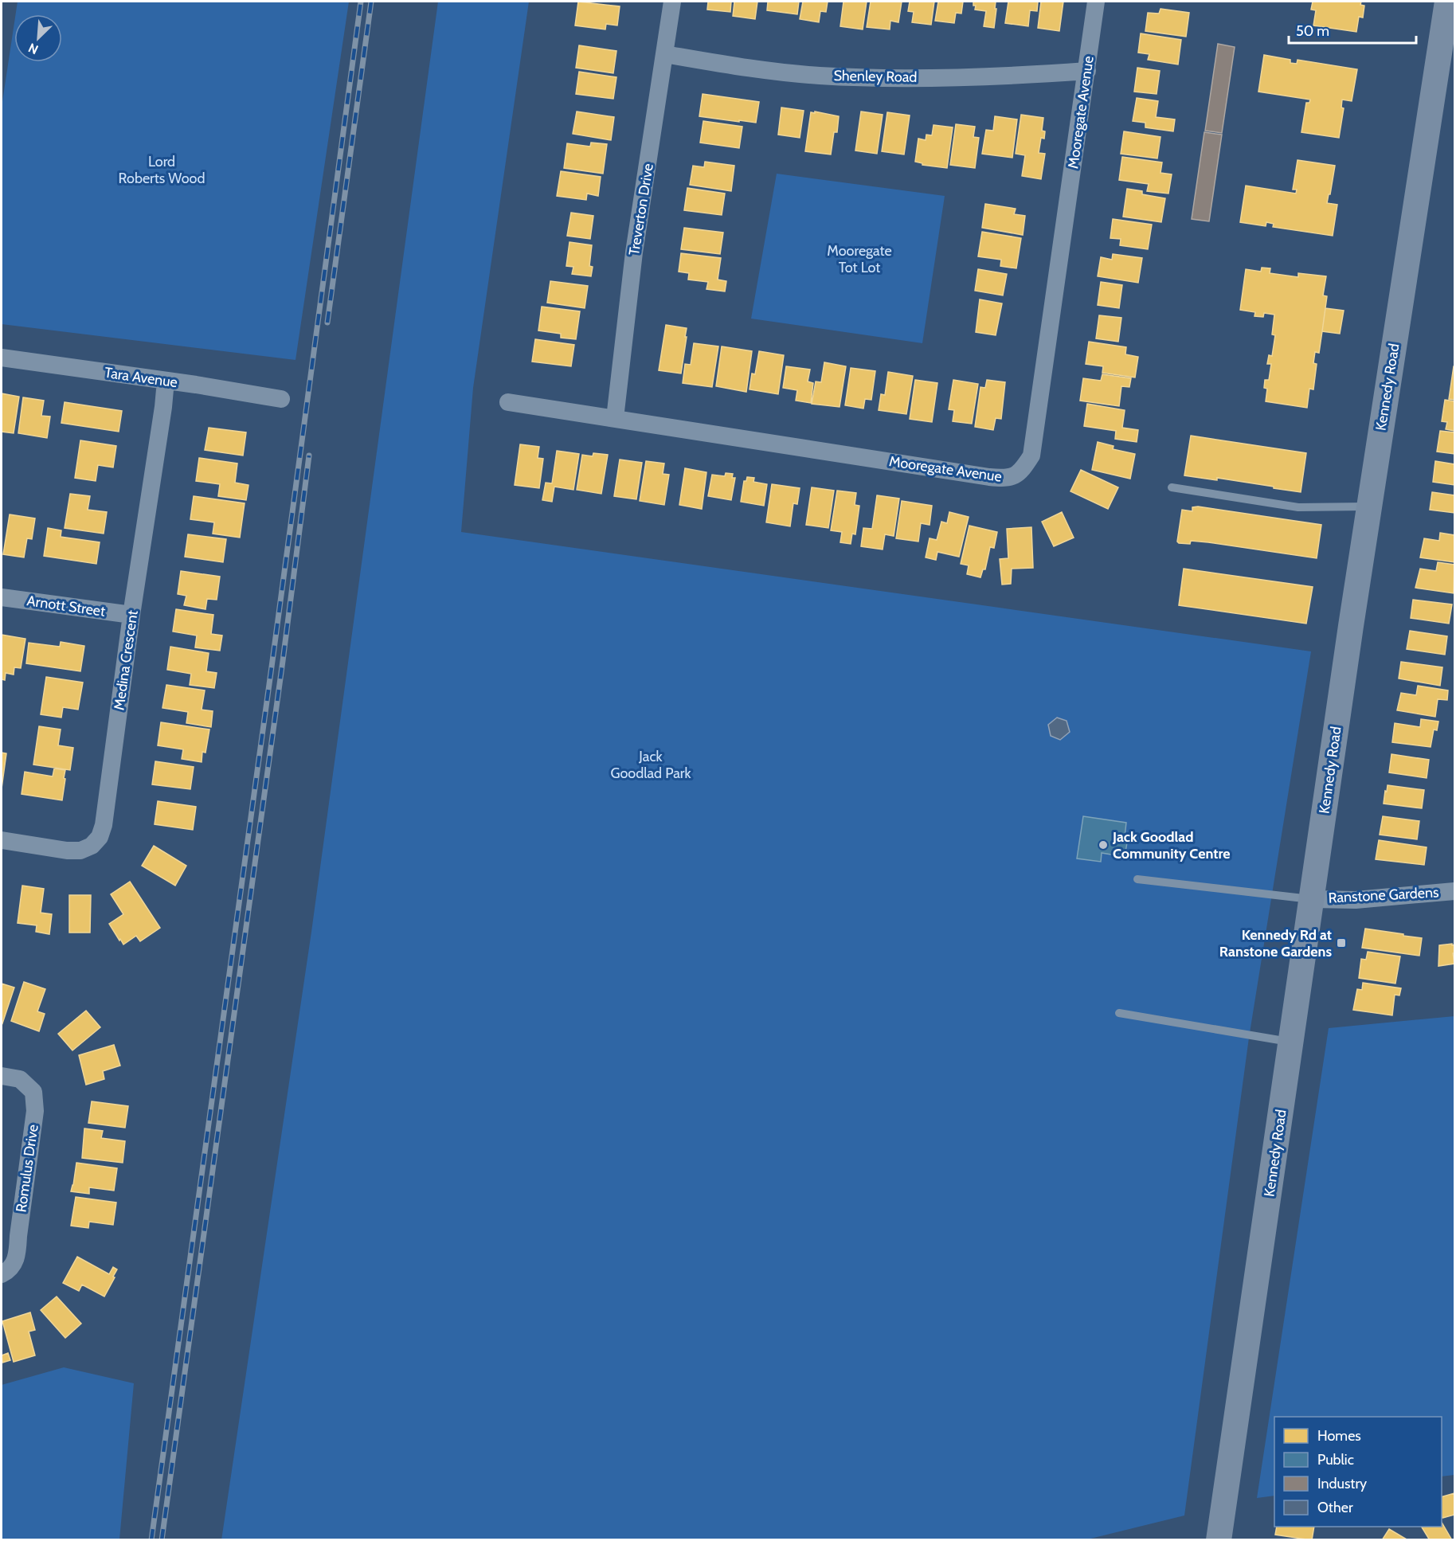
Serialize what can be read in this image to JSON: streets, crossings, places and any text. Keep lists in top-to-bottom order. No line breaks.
{"streets":{"main road":["Kennedy Road"],"street":["Shenley Road","Mooregate Avenue","Treverton Drive","Tara Avenue","Arnott Street","Medina Crescent","Ranstone Gardens","Romulus Drive"]},"crossings":[["Shenley Road","Mooregate Avenue"],["Shenley Road","Treverton Drive"],["Mooregate Avenue","Treverton Drive"],["Tara Avenue","Medina Crescent"],["Kennedy Road","Ranstone Gardens"],["Arnott Street","Medina Crescent"]],"parks":["Lord Roberts Wood","Mooregate Tot Lot","Jack Goodlad Park"],"places":{"other":["Jack Goodlad Community Centre"],"transit":["Kennedy Rd at Ranstone Gardens"]},"legend":["Homes","Public","Industry","Other"],"scale_bar":"50 m","north":"bottom left"}
